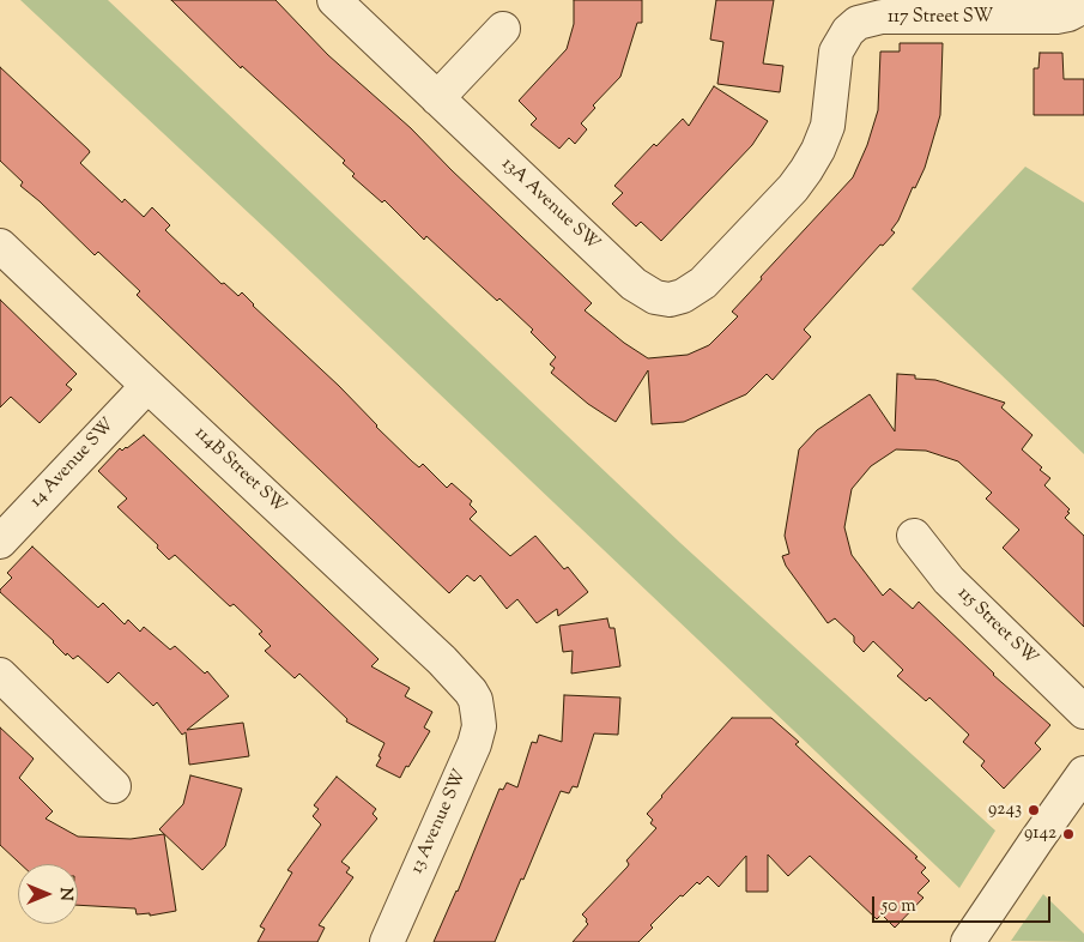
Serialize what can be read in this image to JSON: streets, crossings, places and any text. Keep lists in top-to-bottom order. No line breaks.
{"streets":{"street":["117 Street SW","13A Avenue SW","14 Avenue SW","114B Street SW","115 Street SW","13 Avenue SW"]},"crossings":[["117 Street SW","13A Avenue SW"],["14 Avenue SW","114B Street SW"],["114B Street SW","13 Avenue SW"]],"places":["9243","9142"],"scale_bar":"50 m","north":"right"}
